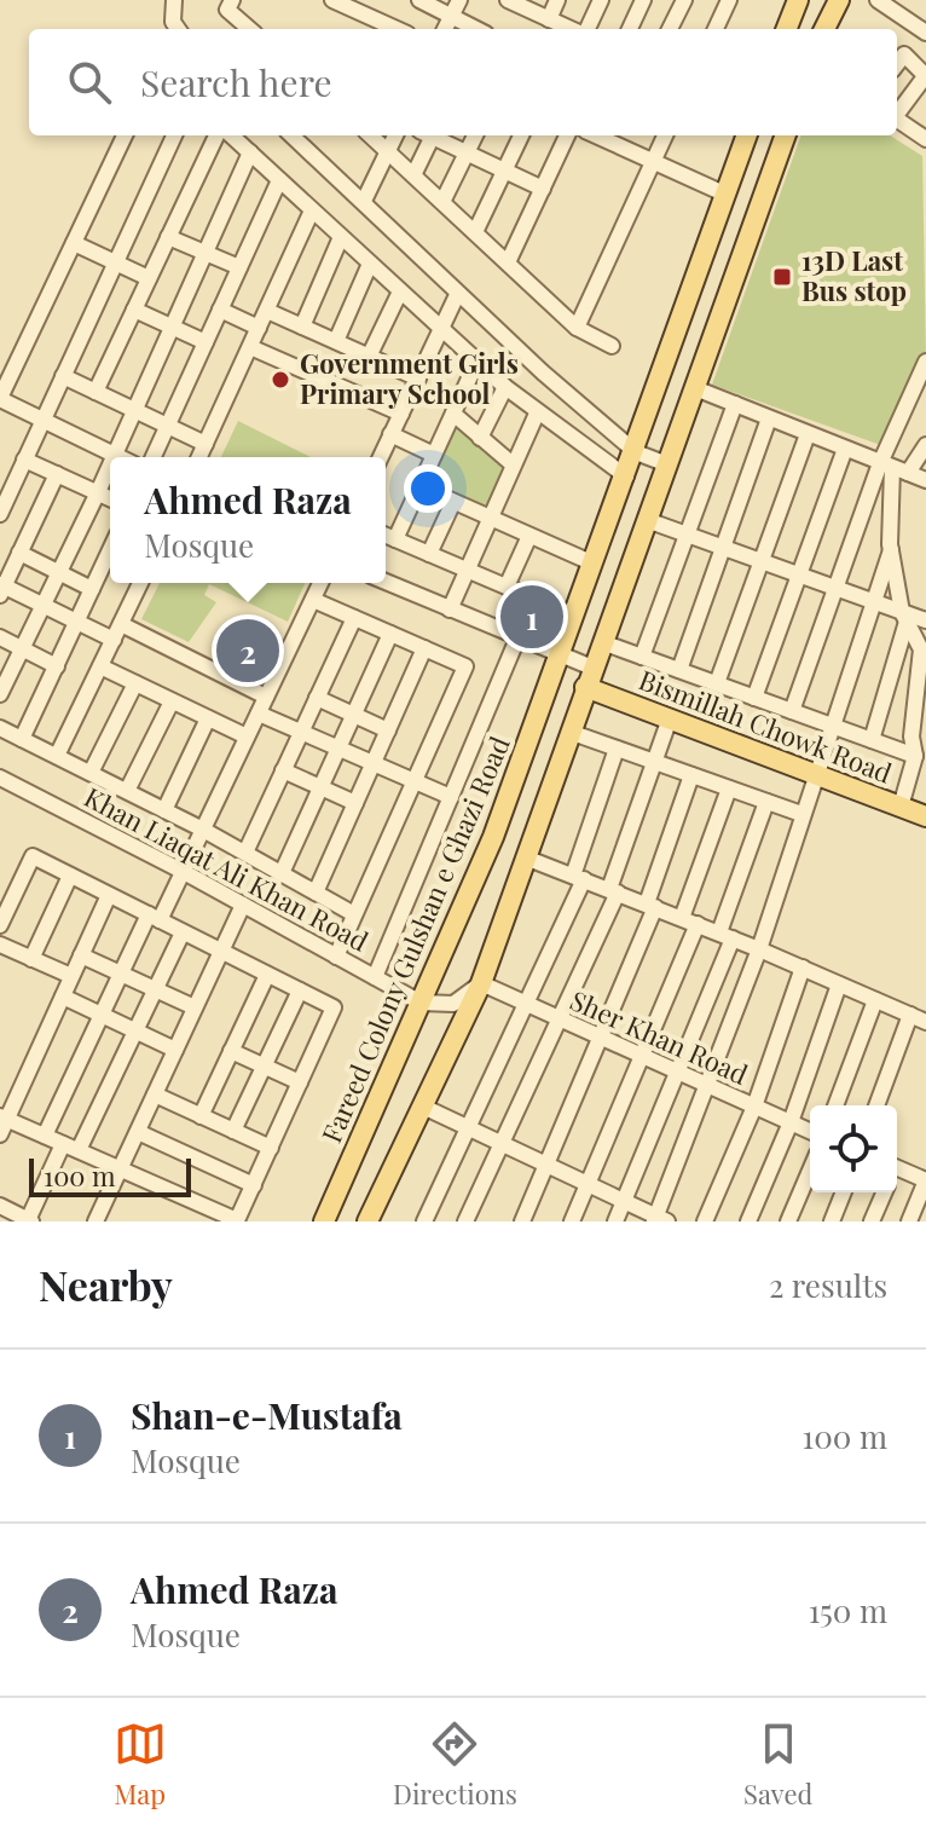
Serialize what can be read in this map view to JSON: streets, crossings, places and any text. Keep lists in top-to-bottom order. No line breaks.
{"streets":{"main road":["Bismillah Chowk Road","Fareed Colony Gulshan e Ghazi Road"],"street":["Khan Liaqat Ali Khan Road","Sher Khan Road"]},"crossings":[["Khan Liaqat Ali Khan Road","Fareed Colony Gulshan e Ghazi Road"]],"places":{"transit":["13D Last Bus stop"],"other":["Government Girls Primary School"]},"scale_bar":"100 m","page":{"search":"Search here","popup":["Ahmed Raza","Mosque"],"pins":["1","2"],"scale":"100 m","heading":["Nearby","2 results"],"list":[{"mark":"1","name":"Shan-e-Mustafa","note":"Mosque","value":"100 m"},{"mark":"2","name":"Ahmed Raza","note":"Mosque","value":"150 m"}],"nav":["Map","Directions","Saved"]}}
